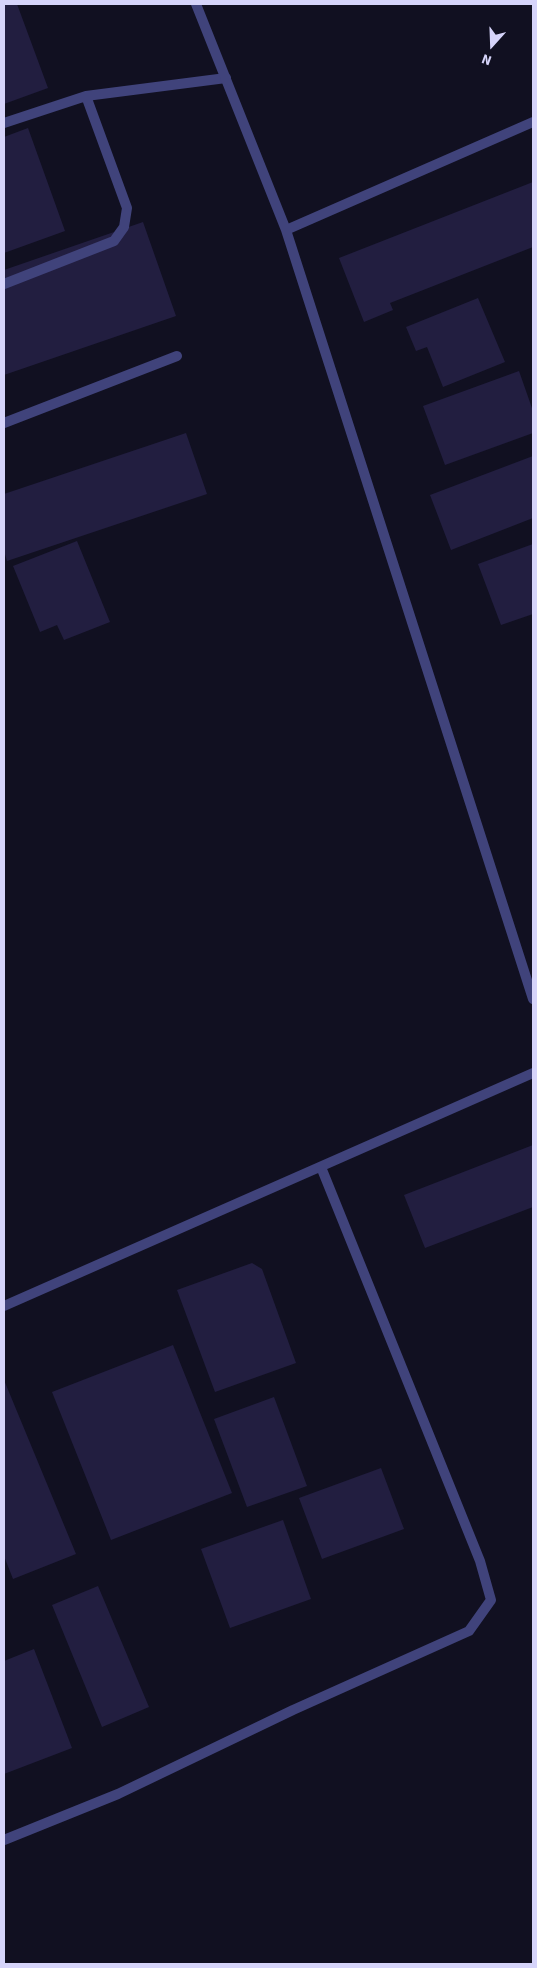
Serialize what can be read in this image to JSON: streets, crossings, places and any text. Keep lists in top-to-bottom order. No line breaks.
{"north":"bottom"}
